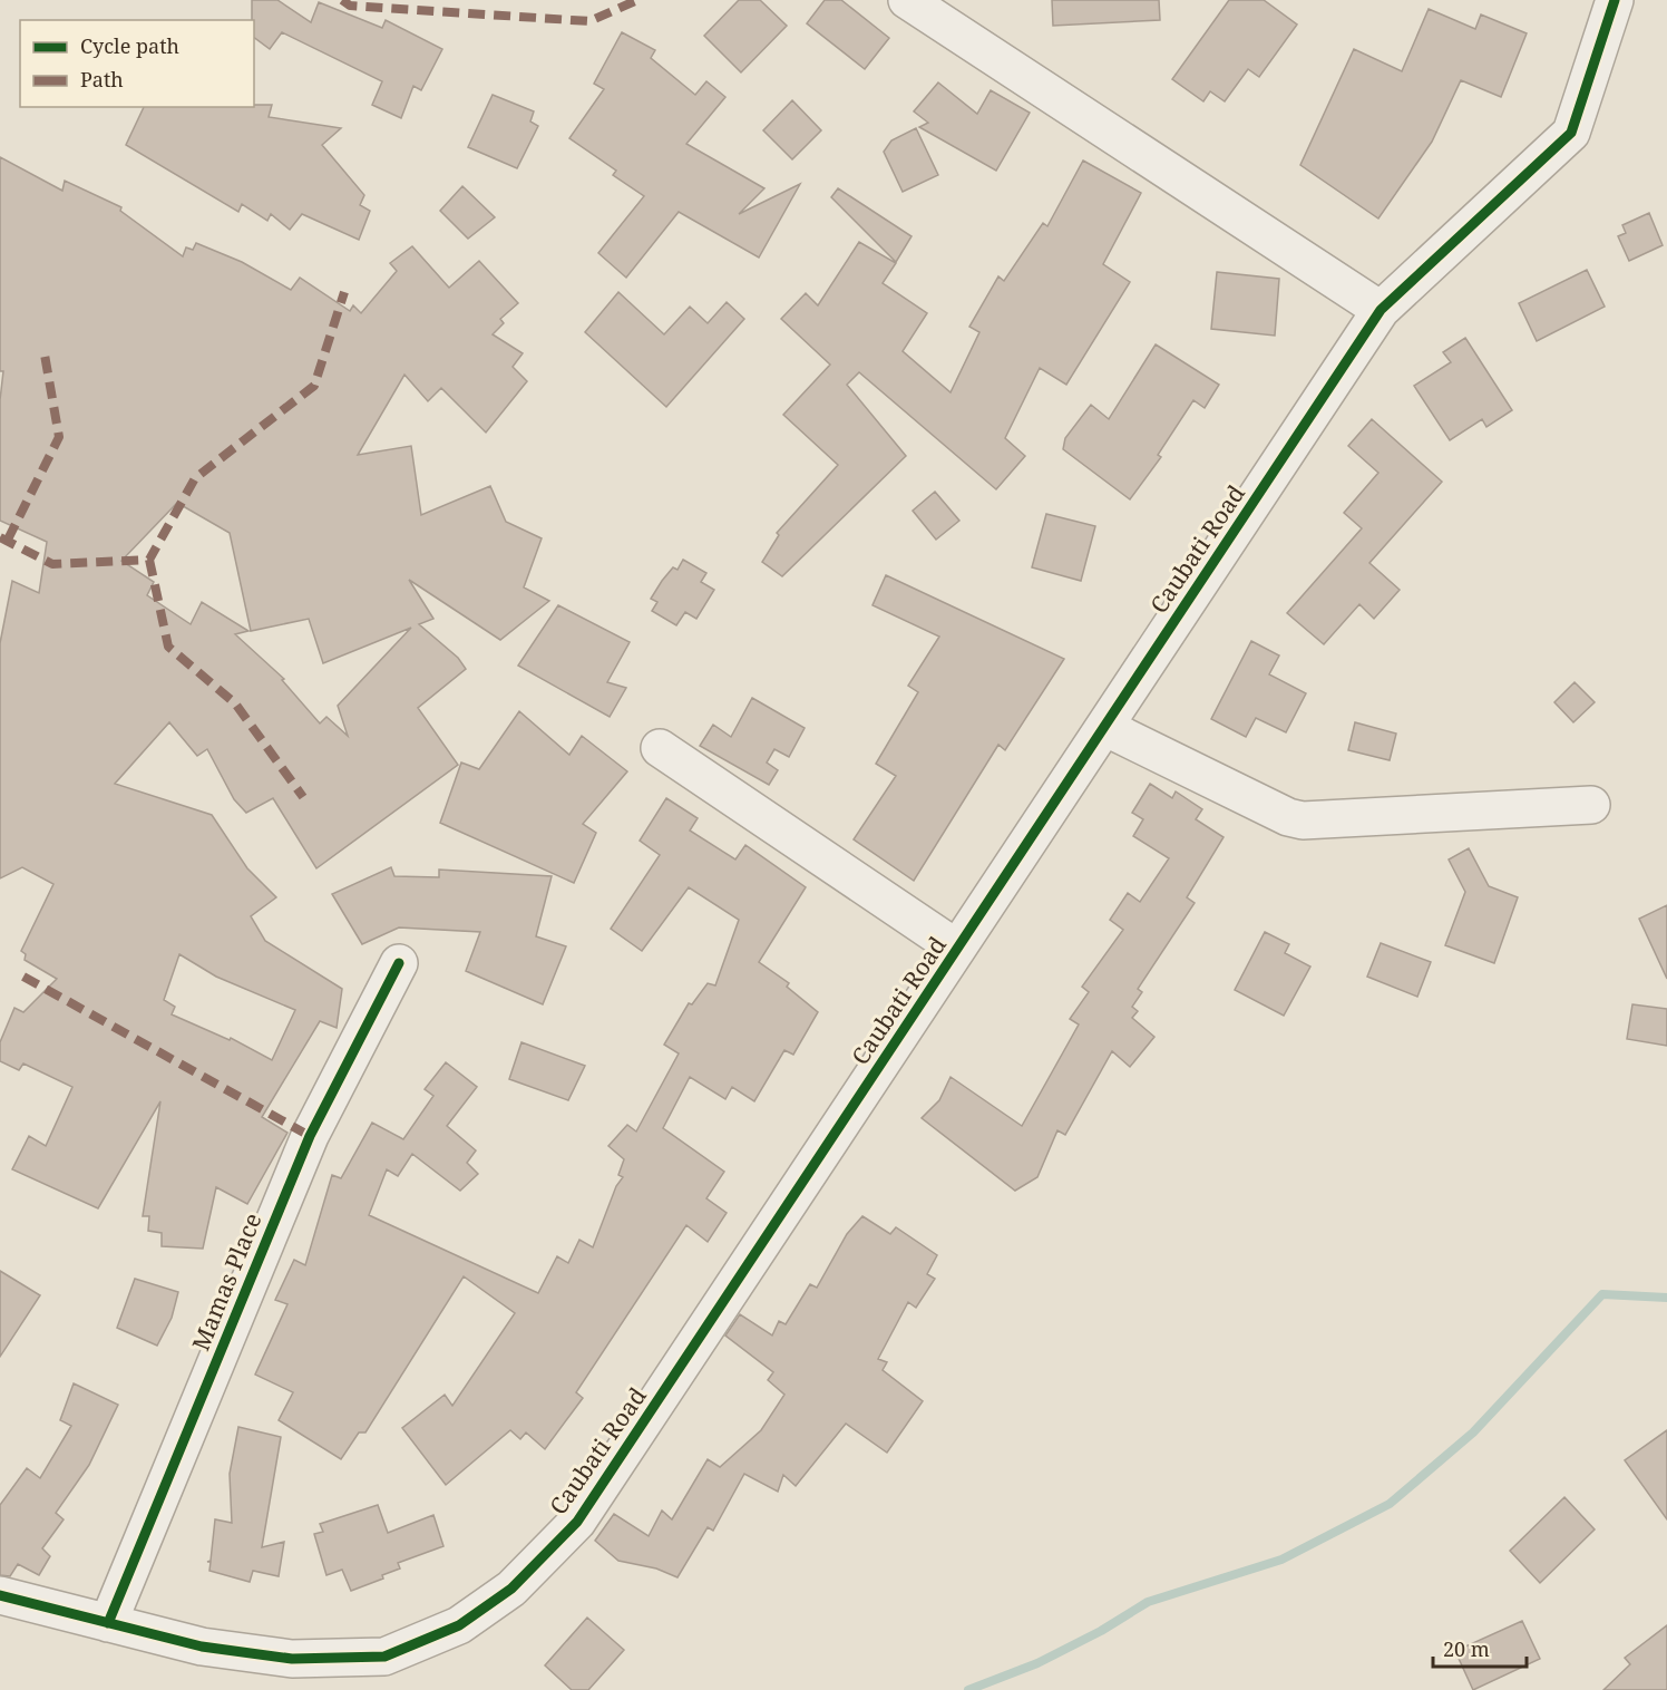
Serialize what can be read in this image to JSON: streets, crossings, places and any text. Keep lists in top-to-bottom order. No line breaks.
{"streets":{"street":["Caubati Road","Mamas Place"]},"crossings":[["Caubati Road","Mamas Place"]],"legend":["Cycle path","Path"],"scale_bar":"20 m"}
